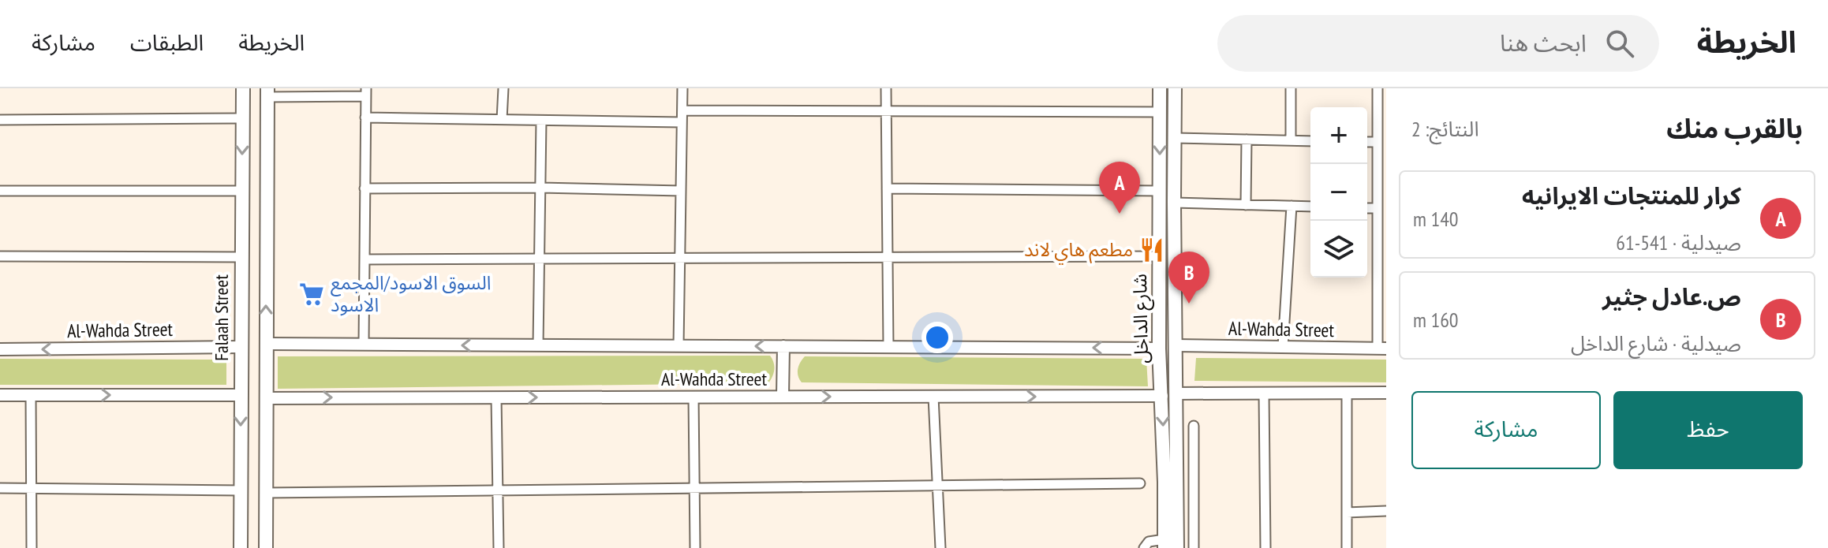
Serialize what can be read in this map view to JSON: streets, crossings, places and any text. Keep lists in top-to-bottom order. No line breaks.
{"streets":{"main road":["Falaah Street","شارع الداخل"],"street":["Al-Wahda Street"]},"crossings":[["Falaah Street","Al-Wahda Street"],["شارع الداخل","Al-Wahda Street"]],"places":{"restaurant":["مطعم هاي لاند"],"supermarket":["السوق الاسود/المجمع الاسود"]},"page":{"header":"الخريطة","search":"ابحث هنا","nav":["الخريطة","الطبقات","مشاركة"],"heading":["بالقرب منك","النتائج: 2"],"map_buttons":["+","−"],"pins":["A","B"],"list":[{"mark":"A","name":"كرار للمنتجات الايرانيه","note":"صيدلية · 541-61","value":"140 m"},{"mark":"B","name":"ص.عادل جثير","note":"صيدلية · شارع الداخل","value":"160 m"}],"buttons":["حفظ","مشاركة"]}}
